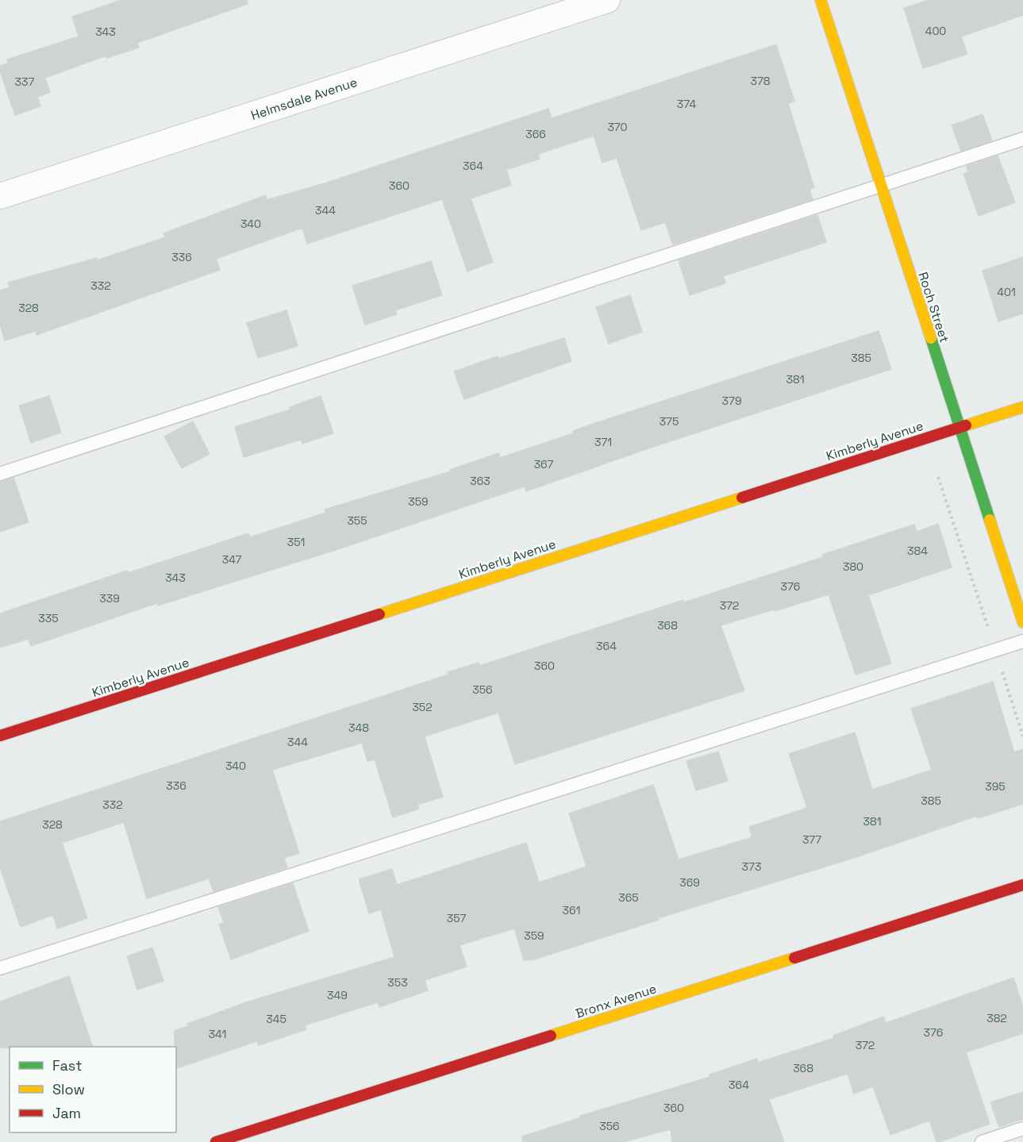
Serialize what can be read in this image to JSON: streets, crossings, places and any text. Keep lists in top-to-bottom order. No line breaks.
{"streets":{"street":["Helmsdale Avenue","Roch Street","Kimberly Avenue","Bronx Avenue"]},"crossings":[["Roch Street","Kimberly Avenue"]],"house_numbers":["400","343","378","337","374","370","366","364","360","344","340","336","332","401","328","385","381","379","375","371","367","363","359","355","351","384","347","380","343","376","339","372","335","368","364","360","356","352","348","344","340","336","395","385","332","381","328","377","373","369","365","361","357","359","353","349","382","345","376","341","372","368","364","360","356"],"legend":["Fast","Slow","Jam"]}
